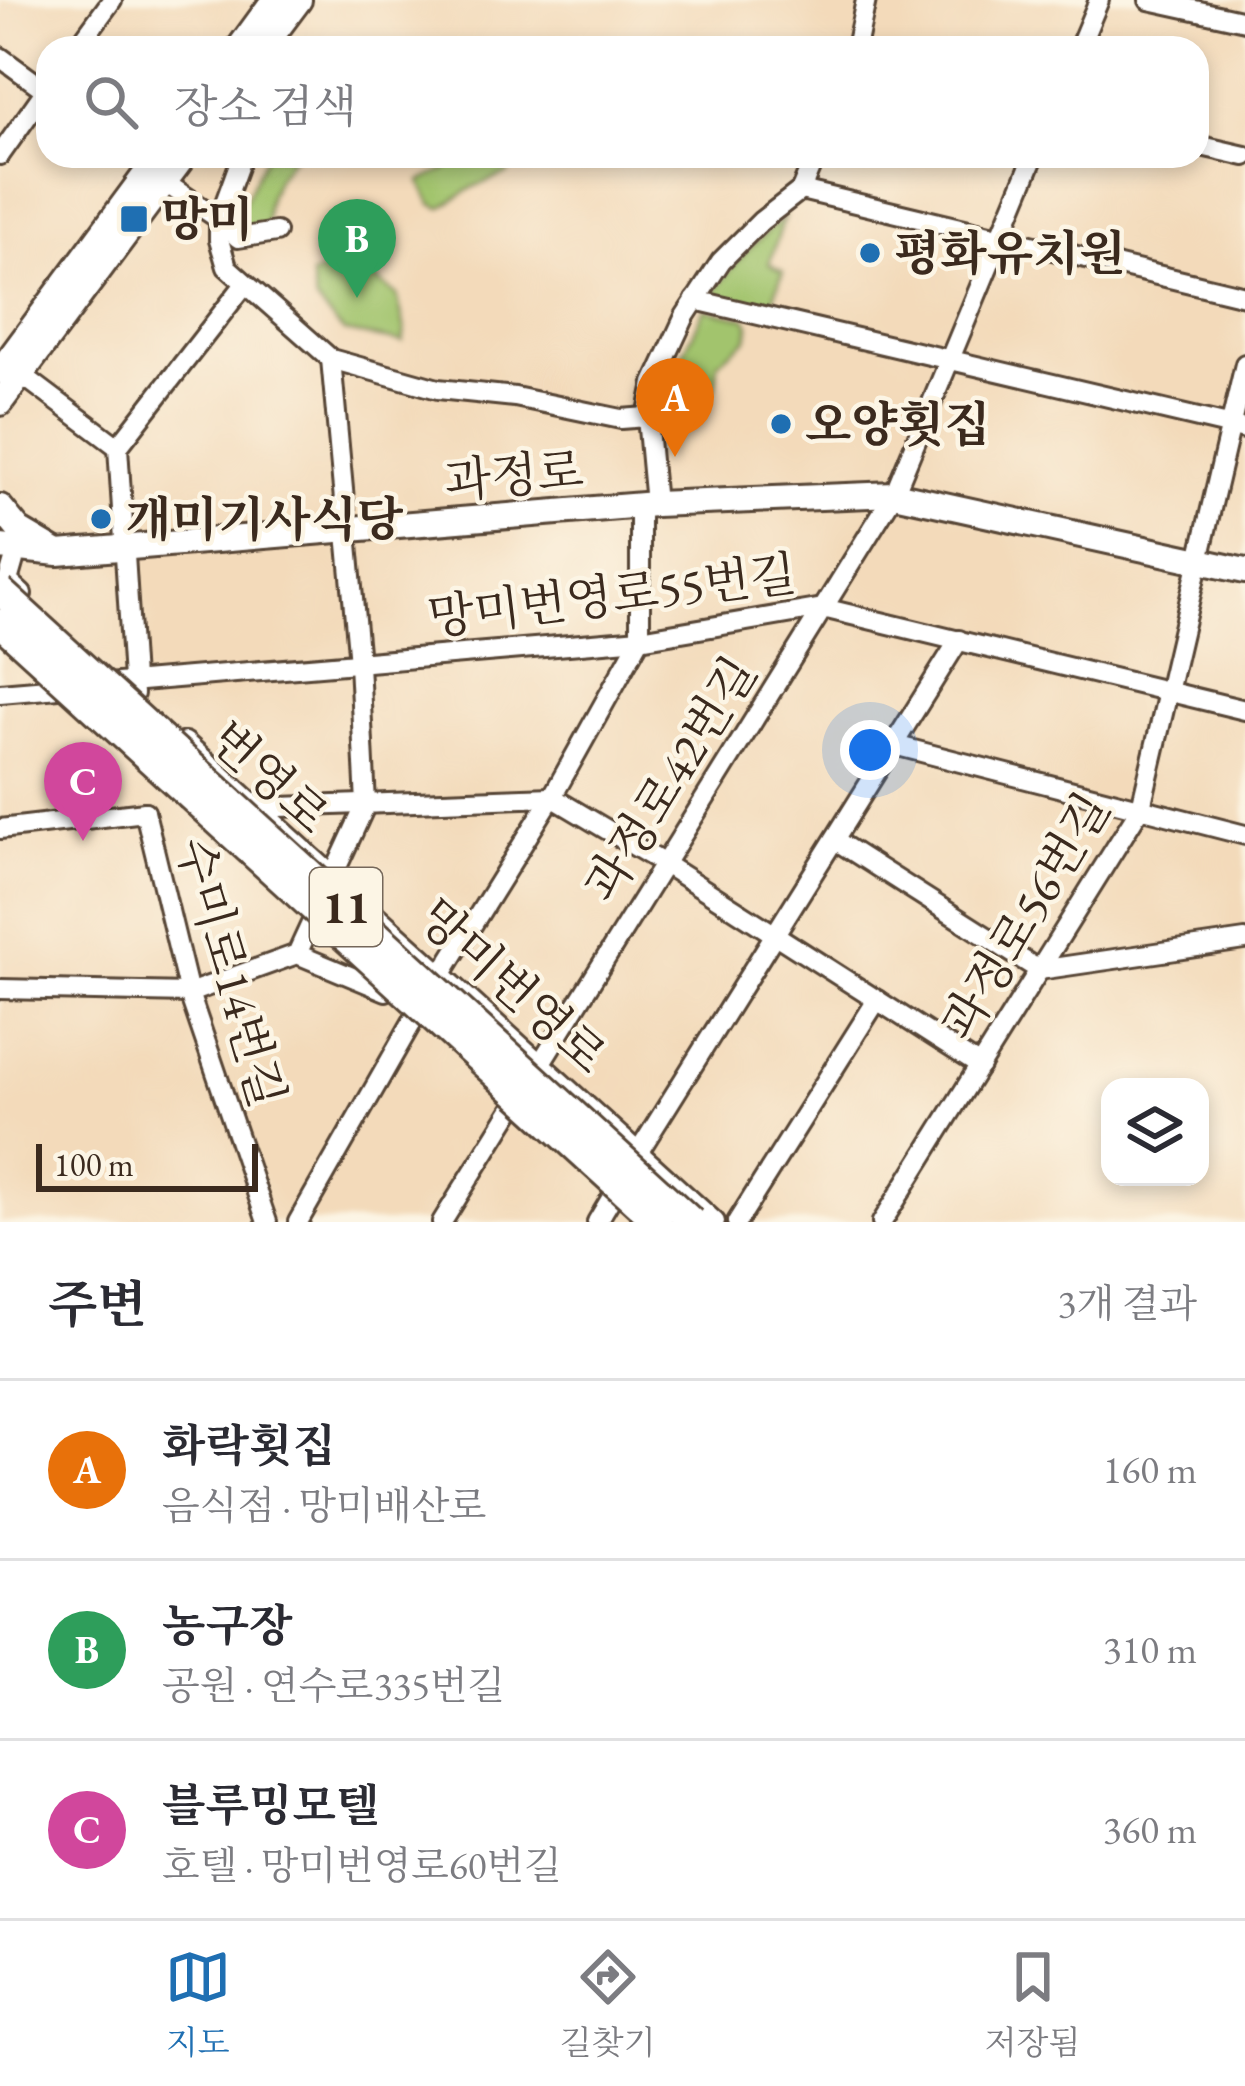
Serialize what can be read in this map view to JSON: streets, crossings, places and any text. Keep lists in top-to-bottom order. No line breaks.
{"streets":{"highway":["번영로","11"],"main road":["과정로"],"street":["망미번영로55번길","과정로42번길","과정로56번길","수미로14번길","망미번영로"]},"crossings":[["과정로","과정로42번길"],["과정로","과정로56번길"],["과정로","망미번영로"],["망미번영로55번길","과정로42번길"],["망미번영로55번길","과정로56번길"],["망미번영로55번길","망미번영로"],["과정로42번길","망미번영로"]],"places":{"transit":["망미"],"other":["평화유치원","오양횟집","개미기사식당"]},"scale_bar":"100 m","page":{"search":"장소 검색","pins":["B","A","C"],"scale":"100 m","heading":["주변","3개 결과"],"list":[{"mark":"A","name":"화락횟집","note":"음식점 · 망미배산로","value":"160 m"},{"mark":"B","name":"농구장","note":"공원 · 연수로335번길","value":"310 m"},{"mark":"C","name":"블루밍모텔","note":"호텔 · 망미번영로60번길","value":"360 m"}],"nav":["지도","길찾기","저장됨"]}}
